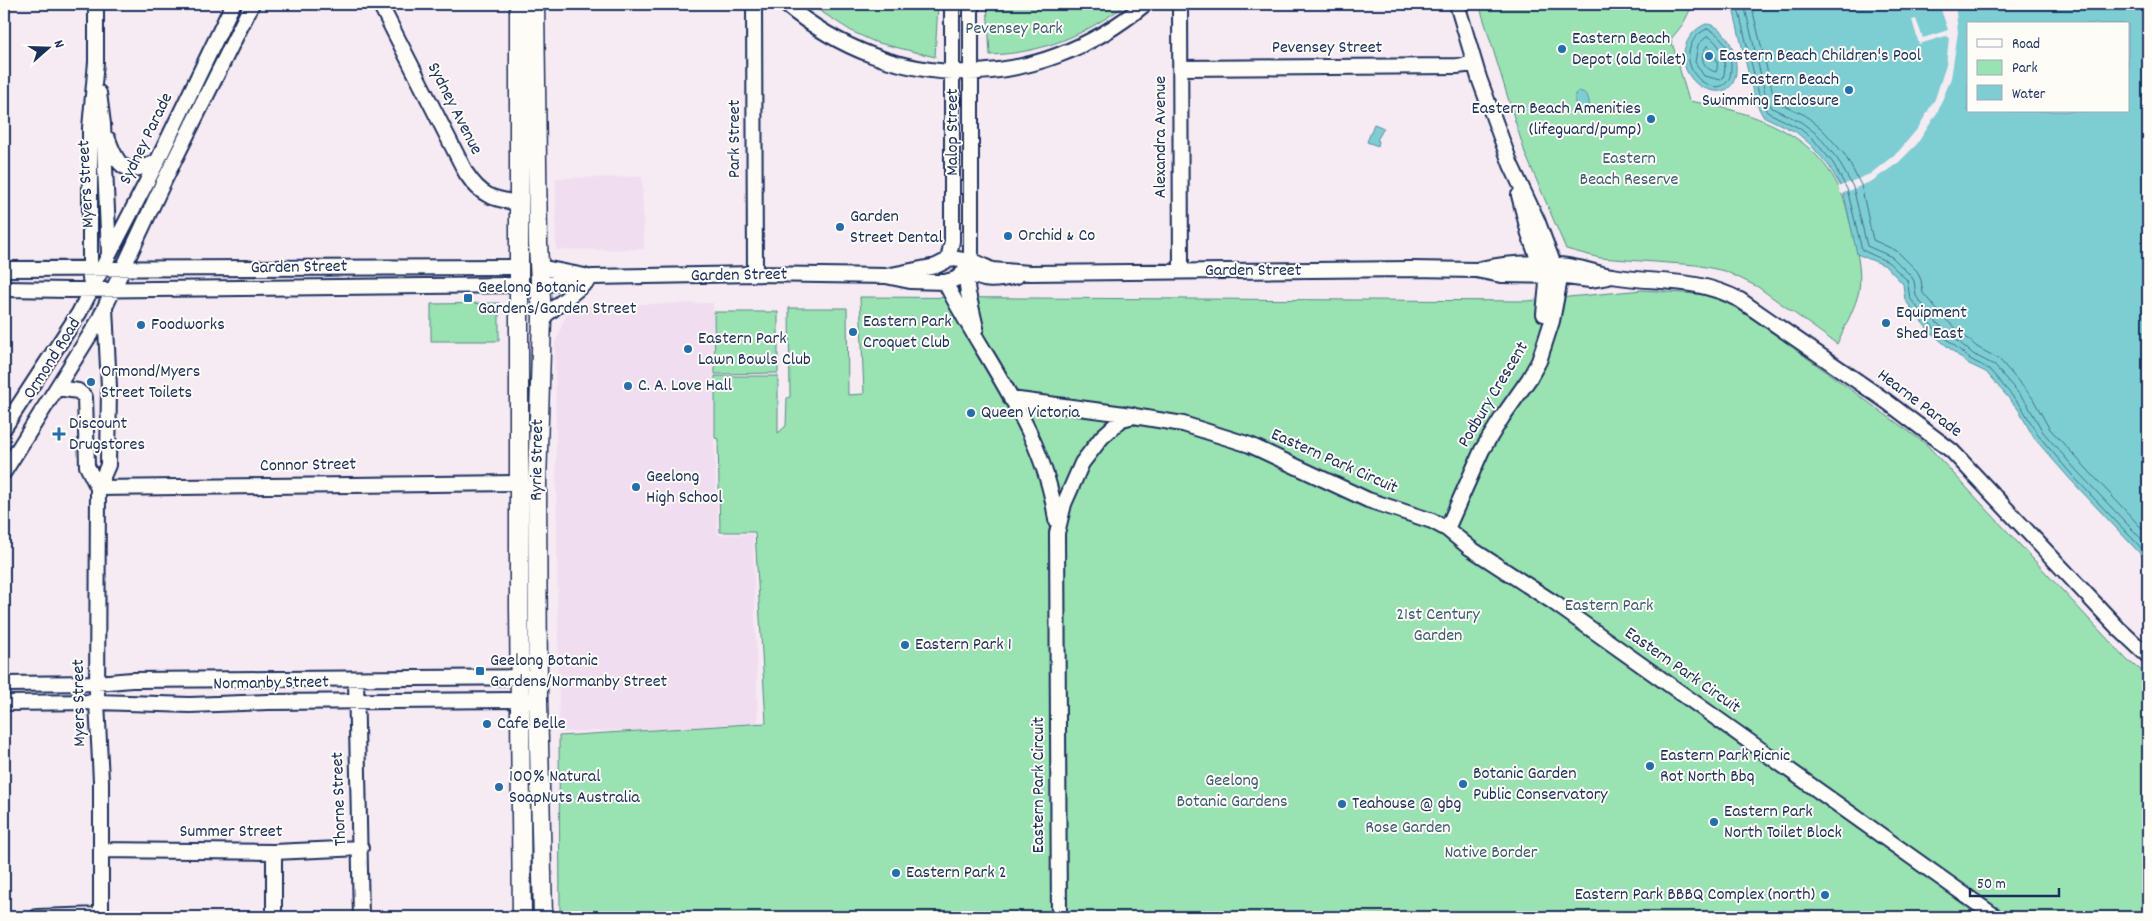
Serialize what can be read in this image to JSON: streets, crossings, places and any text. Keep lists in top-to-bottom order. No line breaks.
{"streets":{"main road":["Garden Street","Ryrie Street"],"street":["Pevensey Street","Sydney Avenue","Malop Street","Alexandra Avenue","Sydney Parade","Park Street","Myers Street","Ormond Road","Podbury Crescent","Hearne Parade","Eastern Park Circuit","Connor Street","Normanby Street","Thorne Street","Summer Street"]},"crossings":[["Pevensey Street","Alexandra Avenue"],["Sydney Avenue","Ryrie Street"],["Malop Street","Garden Street"],["Malop Street","Eastern Park Circuit"],["Alexandra Avenue","Garden Street"],["Sydney Parade","Myers Street"],["Sydney Parade","Garden Street"],["Sydney Parade","Ormond Road"],["Park Street","Garden Street"],["Myers Street","Garden Street"],["Myers Street","Ormond Road"],["Myers Street","Connor Street"],["Myers Street","Normanby Street"],["Myers Street","Summer Street"],["Garden Street","Ormond Road"],["Garden Street","Podbury Crescent"],["Garden Street","Hearne Parade"],["Garden Street","Ryrie Street"],["Garden Street","Eastern Park Circuit"],["Podbury Crescent","Hearne Parade"],["Podbury Crescent","Eastern Park Circuit"],["Ryrie Street","Connor Street"],["Ryrie Street","Normanby Street"],["Normanby Street","Thorne Street"],["Thorne Street","Summer Street"]],"parks":["Pevensey Park","Eastern Beach Reserve","Eastern Park","21st Century Garden","Geelong Botanic Gardens","Rose Garden","Native Border"],"places":{"other":["Eastern Beach Depot (old Toilet)","Eastern Beach Children's Pool","Eastern Beach Swimming Enclosure","Eastern Beach Amenities (lifeguard/pump)","Garden Street Dental","Orchid & Co","Equipment Shed East","Foodworks","Eastern Park Croquet Club","Eastern Park Lawn Bowls Club","Ormond/Myers Street Toilets","C. A. Love Hall","Queen Victoria","Geelong High School","Eastern Park 1","Cafe Belle","Eastern Park Picnic Rot North Bbq","Botanic Garden Public Conservatory","100% Natural SoapNuts Australia","Teahouse @ gbg","Eastern Park North Toilet Block","Eastern Park 2","Eastern Park BBBQ Complex (north)"],"transit":["Geelong Botanic Gardens/Garden Street","Geelong Botanic Gardens/Normanby Street"],"health":["Discount Drugstores"]},"legend":["Road","Park","Water"],"scale_bar":"50 m","north":"right"}
